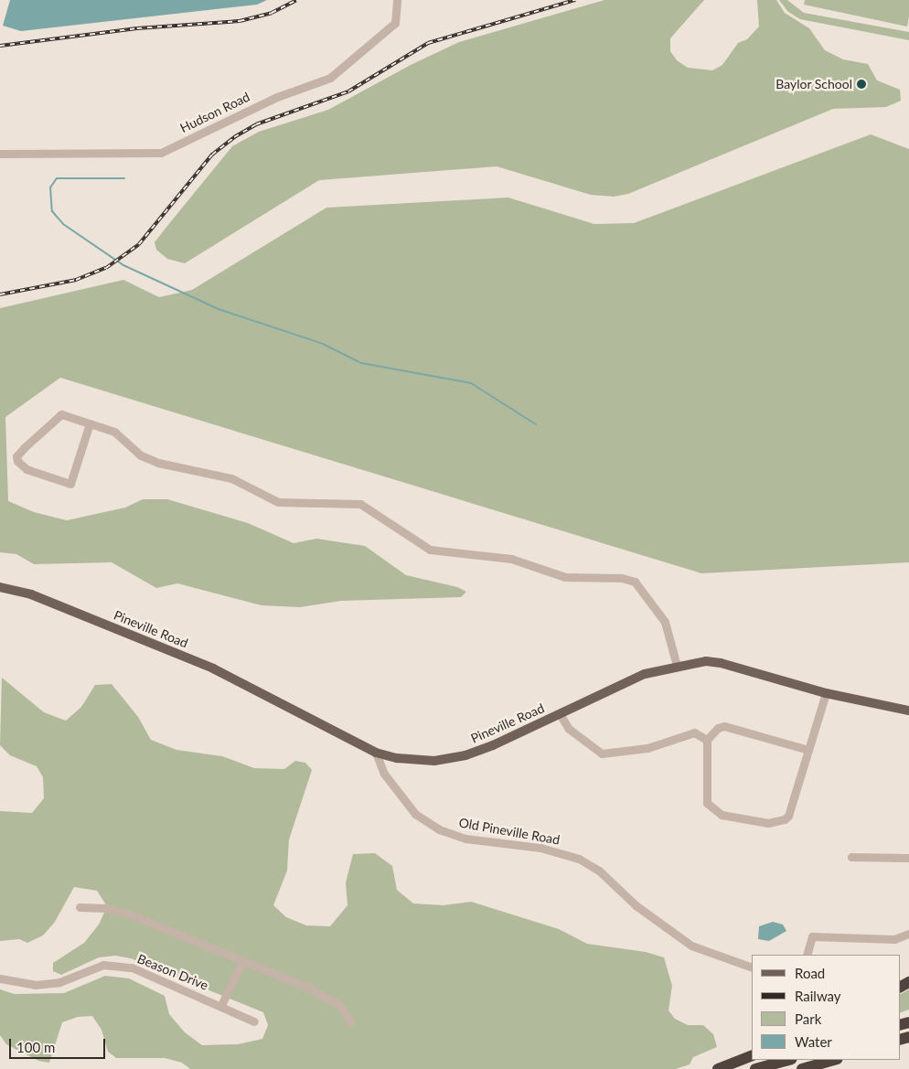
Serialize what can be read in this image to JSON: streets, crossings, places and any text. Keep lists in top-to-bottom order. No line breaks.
{"streets":{"main road":["Pineville Road"],"street":["Hudson Road","Old Pineville Road","Beason Drive"]},"crossings":[["Pineville Road","Old Pineville Road"]],"places":["Baylor School"],"legend":["Road","Railway","Park","Water"],"scale_bar":"100 m"}
